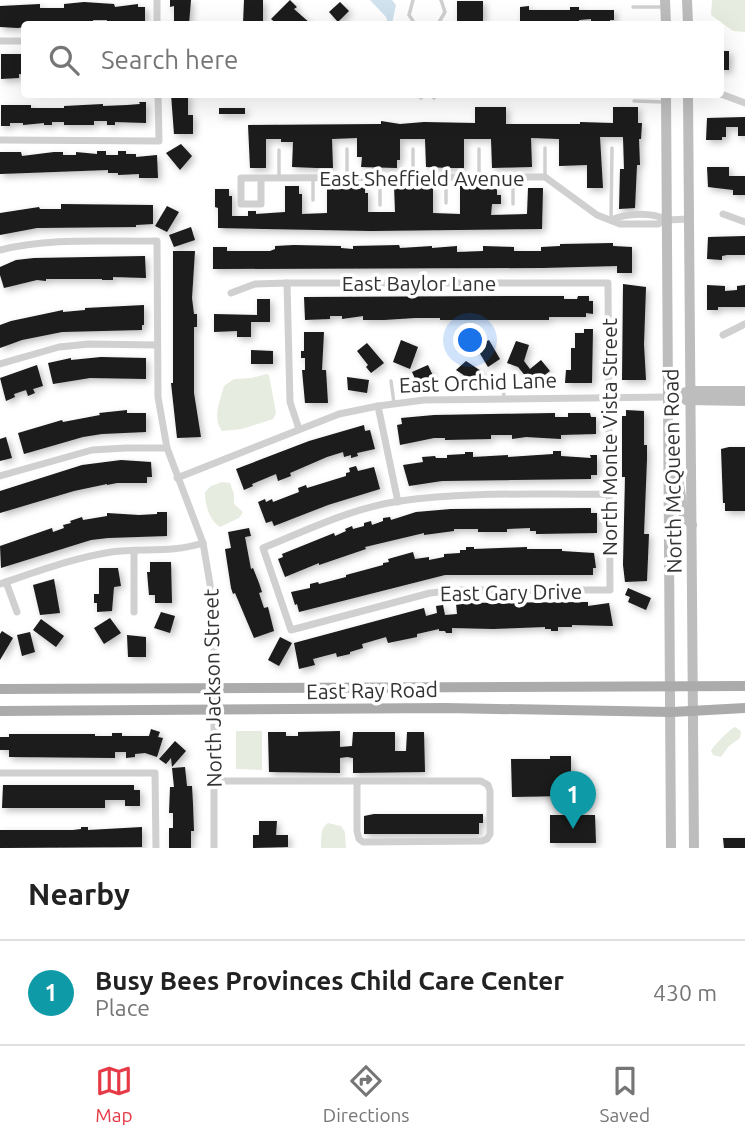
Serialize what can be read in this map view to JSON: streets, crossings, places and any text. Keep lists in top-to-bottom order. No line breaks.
{"streets":{"main road":["East Orchid Lane","North McQueen Road","East Ray Road"],"street":["East Sheffield Avenue","East Baylor Lane","North Monte Vista Street","East Gary Drive","North Jackson Street"]},"crossings":[["East Sheffield Avenue","North McQueen Road"],["East Baylor Lane","North Monte Vista Street"],["East Orchid Lane","North Monte Vista Street"],["East Orchid Lane","North McQueen Road"],["East Orchid Lane","North Jackson Street"],["North Monte Vista Street","East Gary Drive"],["North McQueen Road","East Ray Road"],["North Jackson Street","East Ray Road"]],"page":{"search":"Search here","pins":"1","heading":"Nearby","list":[{"mark":"1","name":"Busy Bees Provinces Child Care Center","note":"Place","value":"430 m"}],"nav":["Map","Directions","Saved"]}}
